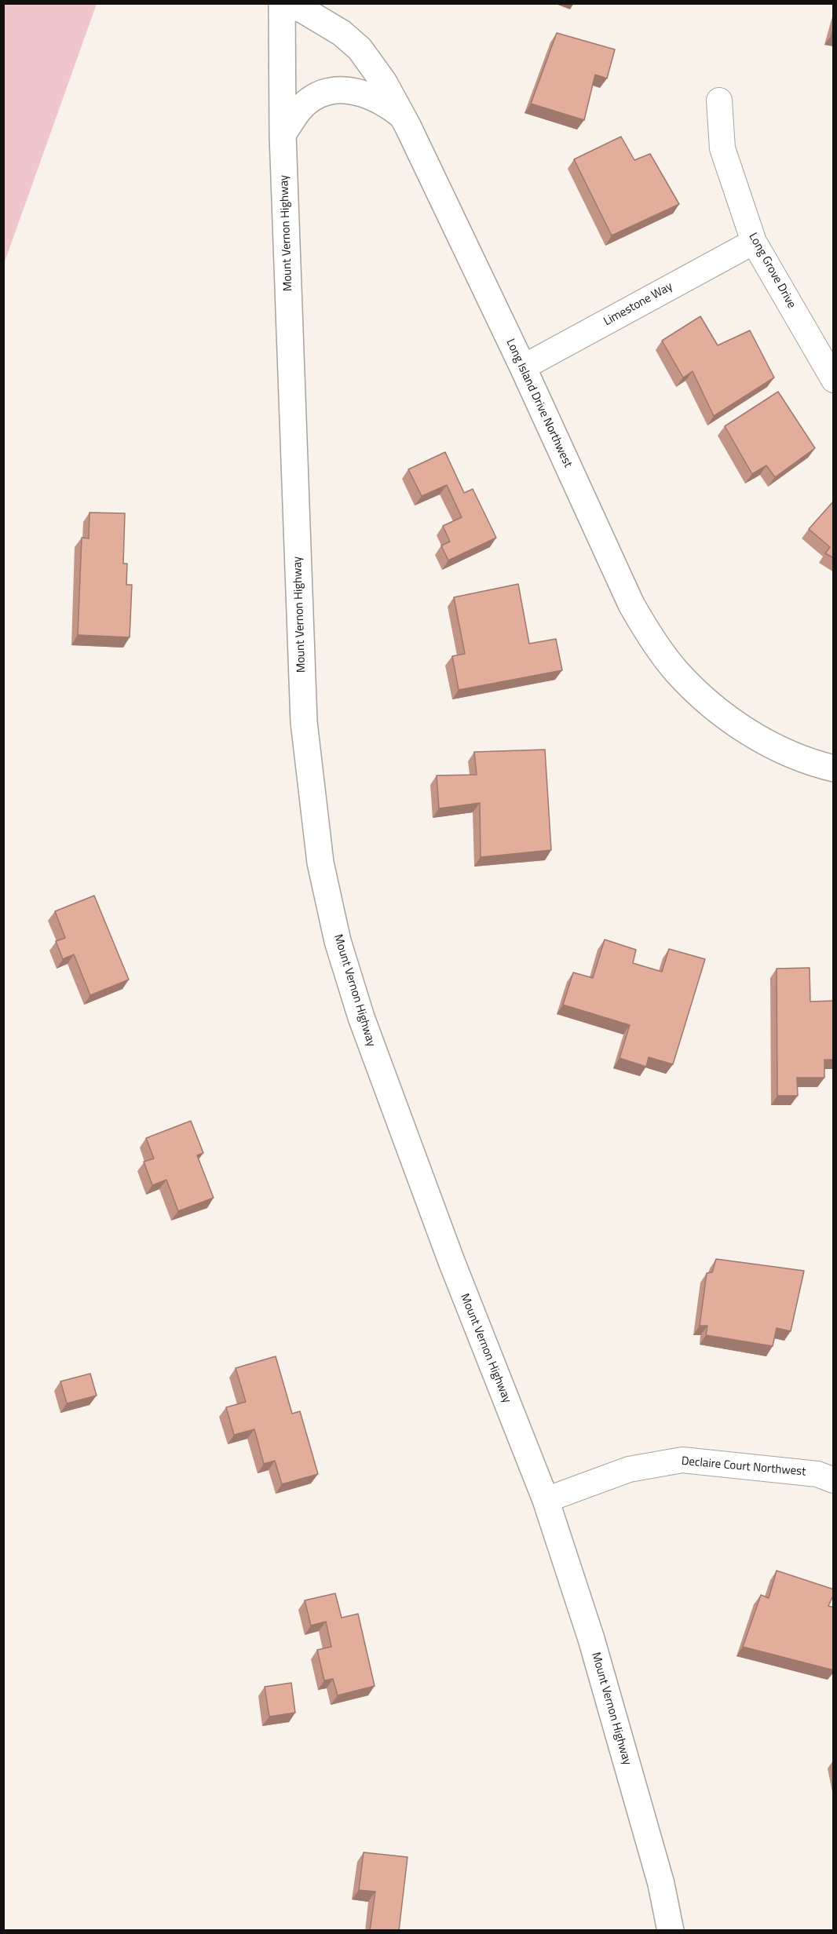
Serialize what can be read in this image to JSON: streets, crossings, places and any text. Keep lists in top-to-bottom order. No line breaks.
{"streets":{"street":["Mount Vernon Highway","Long Grove Drive","Limestone Way","Long Island Drive Northwest","Declaire Court Northwest"]},"crossings":[["Mount Vernon Highway","Long Island Drive Northwest"],["Mount Vernon Highway","Declaire Court Northwest"],["Long Grove Drive","Limestone Way"],["Limestone Way","Long Island Drive Northwest"]]}
